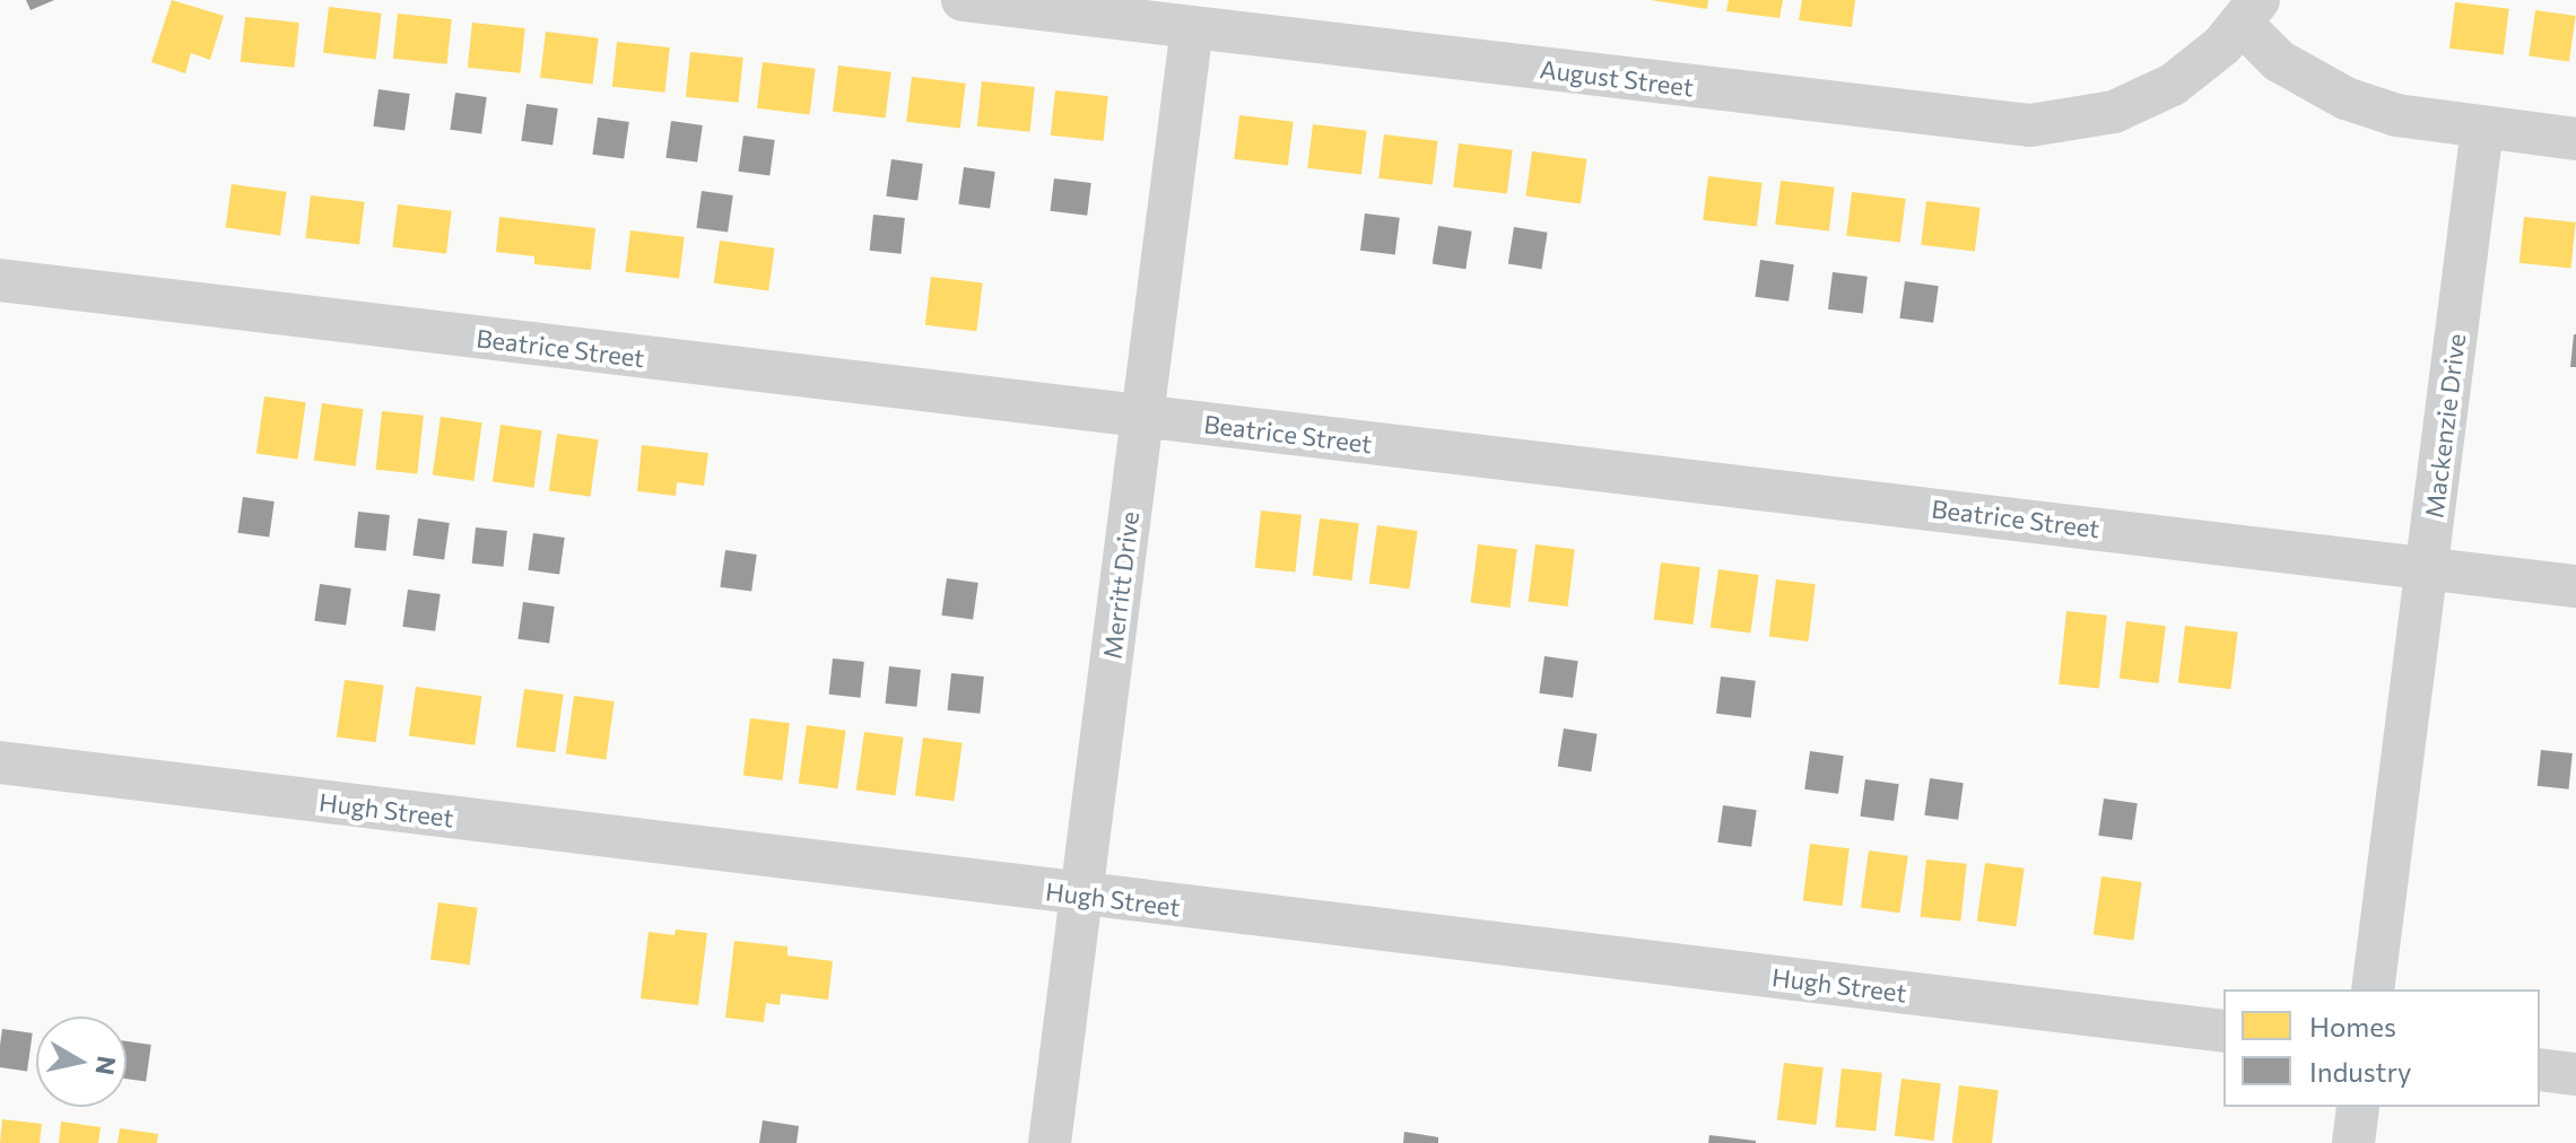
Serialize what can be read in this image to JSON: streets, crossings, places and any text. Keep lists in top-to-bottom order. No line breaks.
{"streets":{"street":["August Street","Beatrice Street","Mackenzie Drive","Merritt Drive","Hugh Street"]},"crossings":[["August Street","Merritt Drive"],["Beatrice Street","Mackenzie Drive"],["Beatrice Street","Merritt Drive"],["Merritt Drive","Hugh Street"]],"legend":["Homes","Industry"],"north":"right"}
